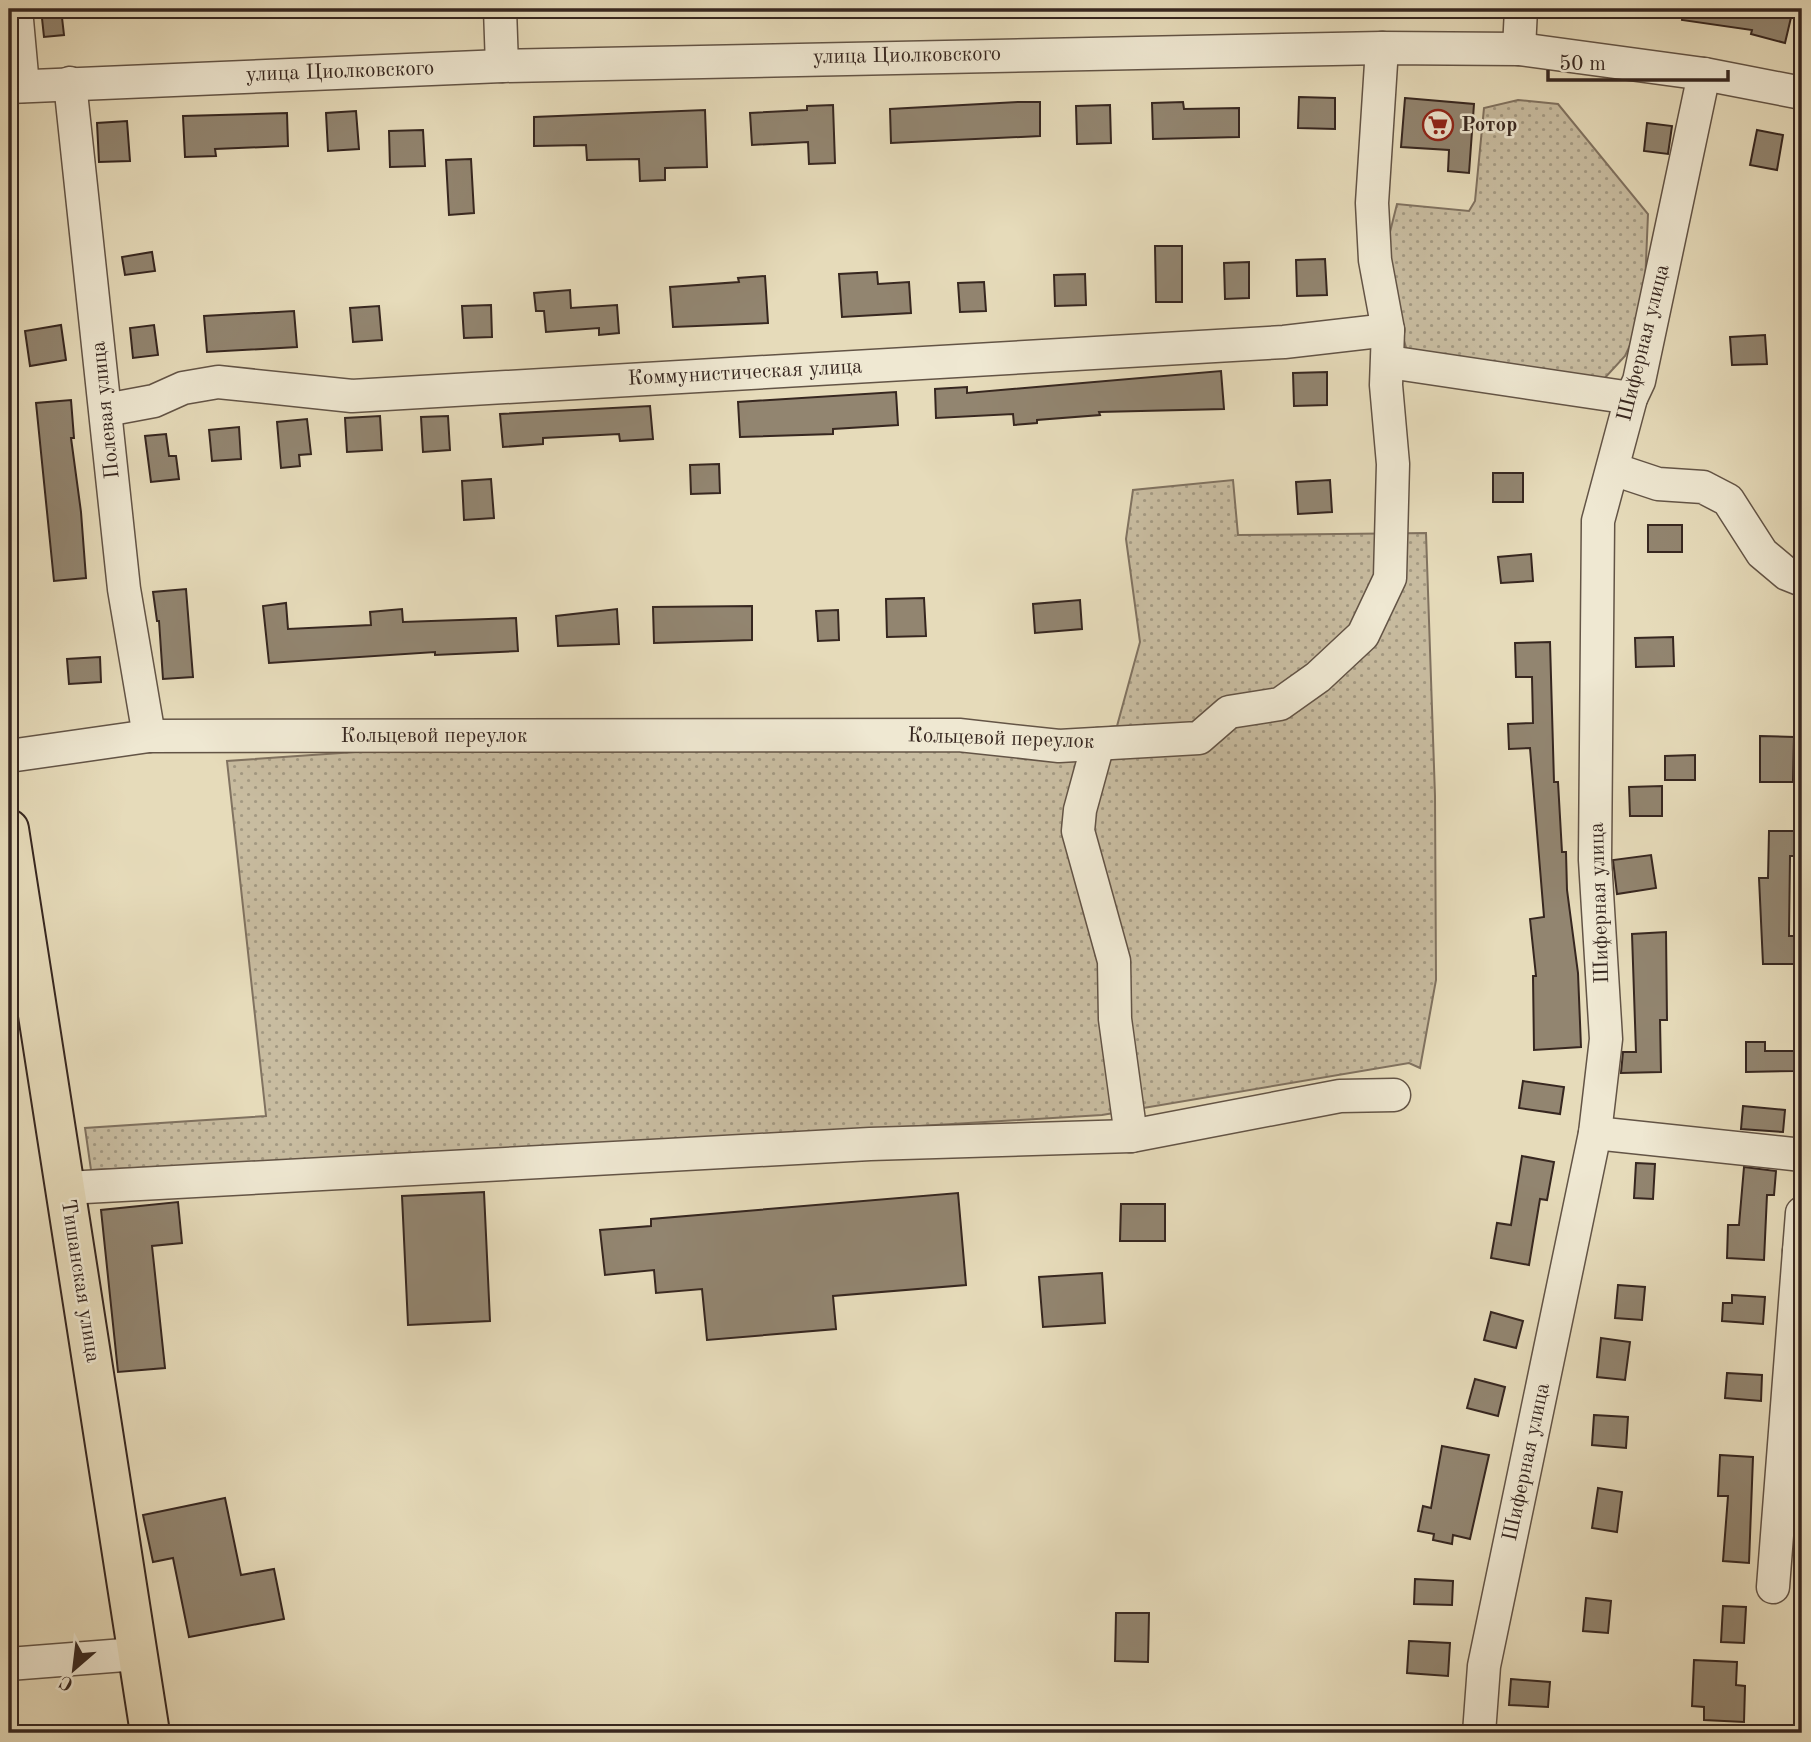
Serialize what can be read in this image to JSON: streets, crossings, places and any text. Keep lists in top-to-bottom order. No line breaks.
{"streets":{"main road":["Тишанская улица"],"street":["улица Циолковского","Шиферная улица","Коммунистическая улица","Полевая улица","Кольцевой переулок"]},"crossings":[["улица Циолковского","Шиферная улица"],["улица Циолковского","Полевая улица"],["улица Циолковского","Кольцевой переулок"],["Коммунистическая улица","Полевая улица"],["Коммунистическая улица","Кольцевой переулок"],["Полевая улица","Кольцевой переулок"]],"places":{"supermarket":["Poтор"]},"scale_bar":"50 m","north":"bottom left"}
